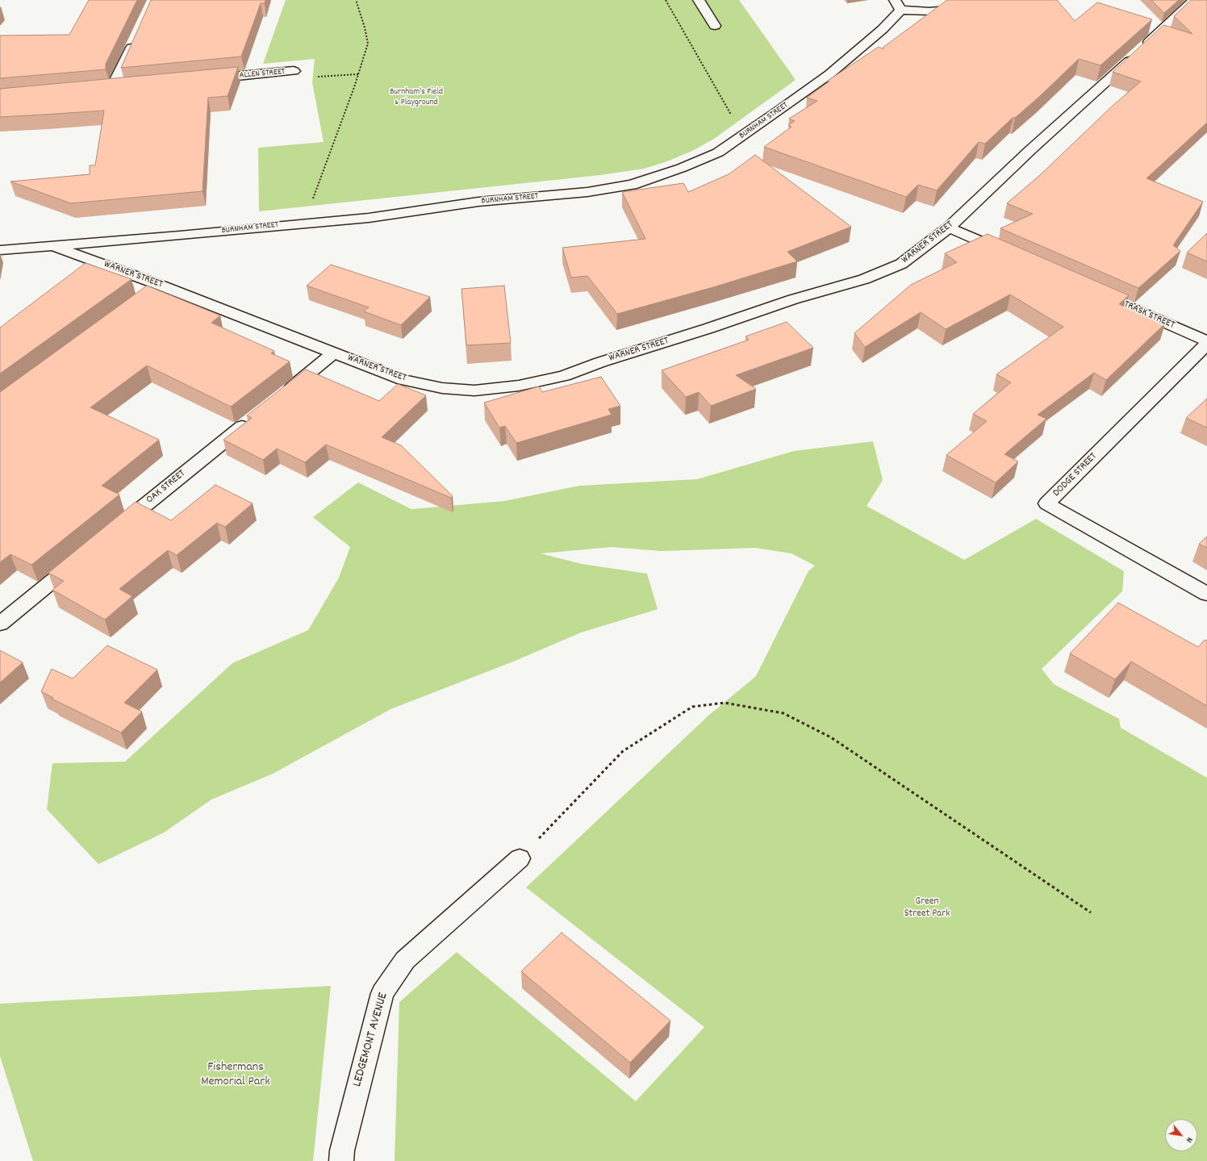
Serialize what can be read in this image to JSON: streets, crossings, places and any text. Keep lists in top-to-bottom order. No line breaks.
{"streets":{"street":["ALLEN STREET","BURNHAM STREET","WARNER STREET","TRASK STREET","DODGE STREET","OAK STREET","LEDGEMONT AVENUE"]},"crossings":[["BURNHAM STREET","WARNER STREET"]],"parks":["Burnham's Field & Playground","Green Street Park","Fishermans Memorial Park"],"north":"bottom right"}
